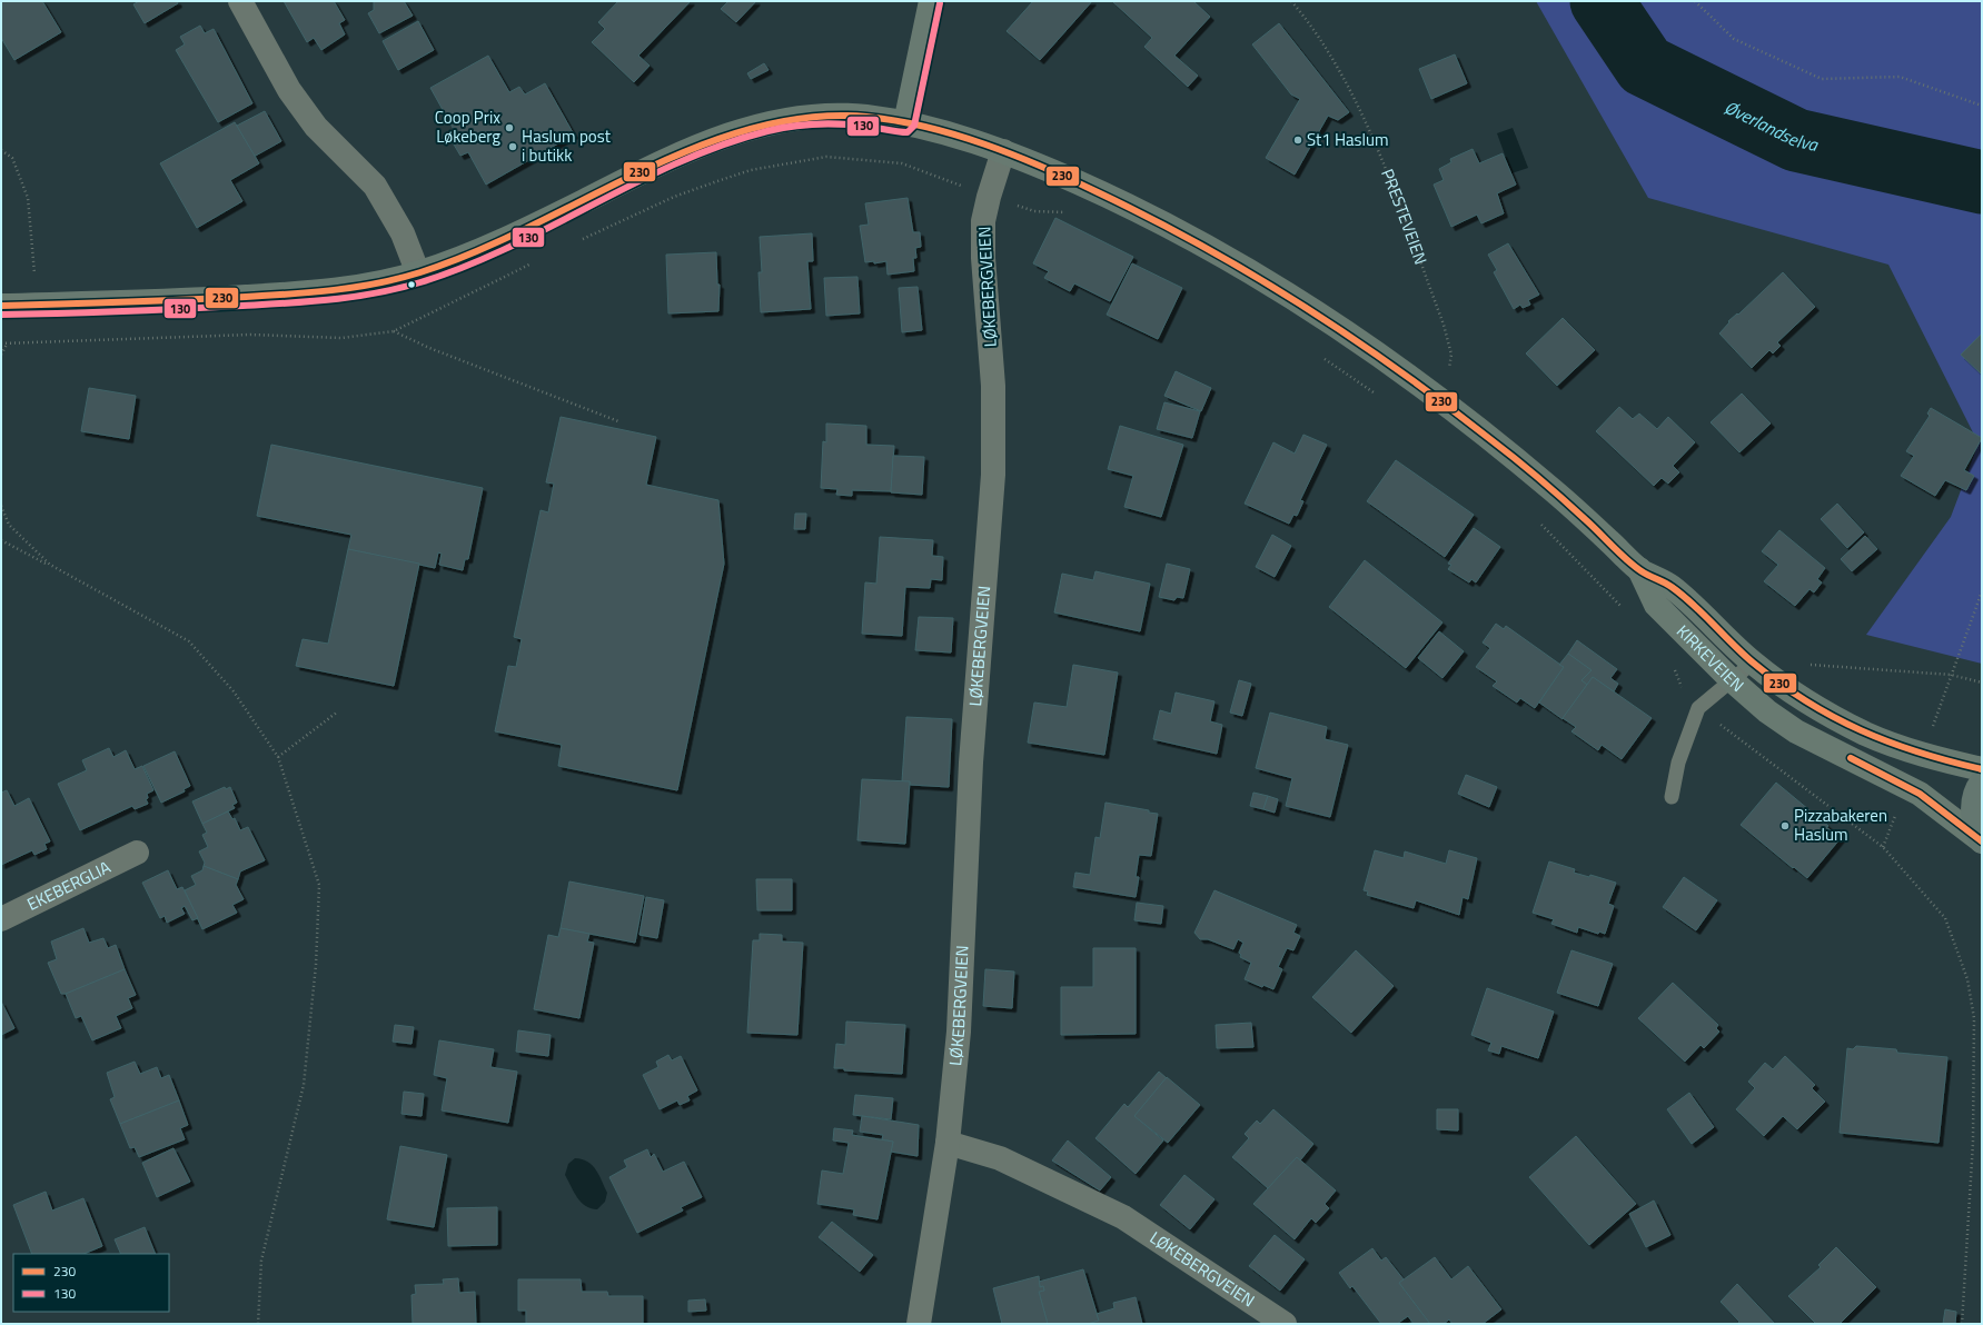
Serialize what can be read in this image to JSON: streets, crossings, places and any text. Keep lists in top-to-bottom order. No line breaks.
{"streets":{"main road":["KIRKEVEIEN"],"street":["LØKEBERGVEIEN","EKEBERGLIA"],"path":["PRESTEVEIEN"]},"crossings":[["PRESTEVEIEN","KIRKEVEIEN"],["LØKEBERGVEIEN","KIRKEVEIEN"]],"water":["Øverlandselva"],"places":["Coop Prix Løkeberg","St1 Haslum","Haslum post i butikk","Pizzabakeren Haslum"],"lines":["transit line 130","transit line 230"],"legend":["230","130"]}
